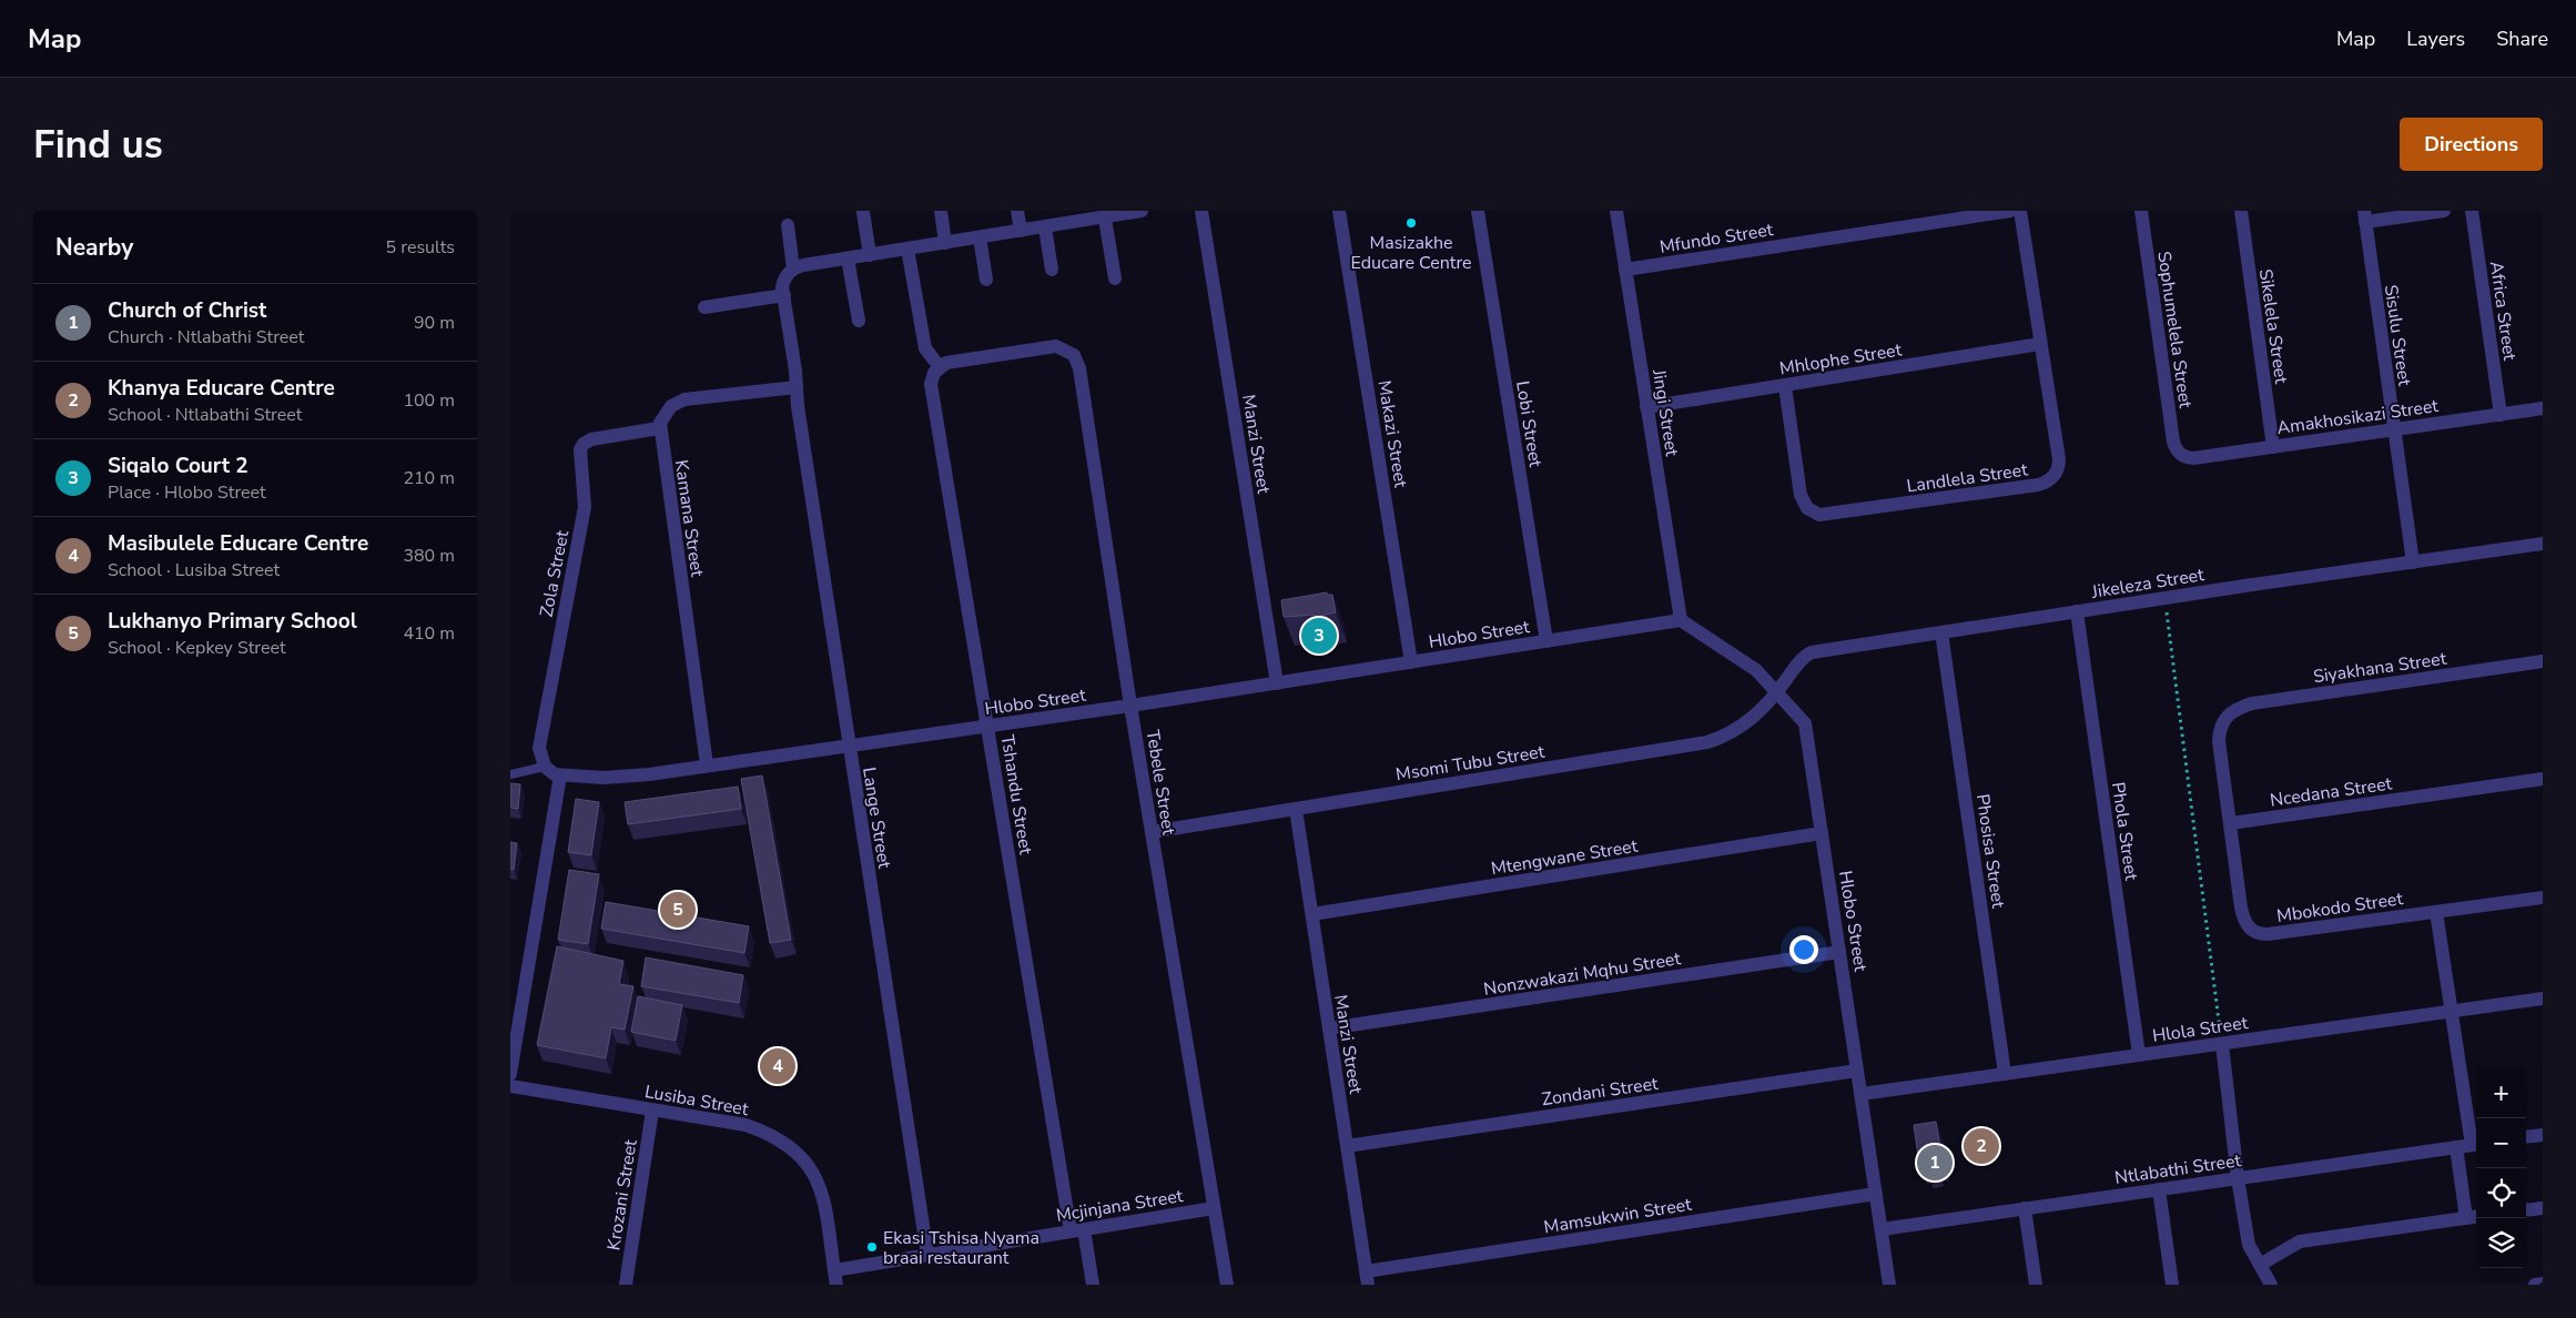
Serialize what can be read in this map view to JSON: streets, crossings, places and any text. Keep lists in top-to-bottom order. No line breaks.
{"streets":{"street":["Mfundo Street","Africa Street","Sikelela Street","Sophumelela Street","Sisulu Street","Mhlophe Street","Jingi Street","Amakhosikazi Street","Lobi Street","Makazi Street","Manzi Street","Landlela Street","Kamana Street","Zola Street","Jikeleza Street","Hlobo Street","Siyakhana Street","Msomi Tubu Street","Tebele Street","Ncedana Street","Tshandu Street","Lange Street","Phola Street","Phosisa Street","Mtengwane Street","Mbokodo Street","Nonzwakazi Mqhu Street","Hlola Street","Zondani Street","Lusiba Street","Ntlabathi Street","Krozani Street","Mcjinjana Street","Mamsukwin Street"]},"crossings":[["Mfundo Street","Jingi Street"],["Africa Street","Amakhosikazi Street"],["Sikelela Street","Amakhosikazi Street"],["Sophumelela Street","Amakhosikazi Street"],["Sisulu Street","Amakhosikazi Street"],["Sisulu Street","Jikeleza Street"],["Mhlophe Street","Jingi Street"],["Mhlophe Street","Landlela Street"],["Jingi Street","Hlobo Street"],["Lobi Street","Hlobo Street"],["Makazi Street","Hlobo Street"],["Manzi Street","Hlobo Street"],["Manzi Street","Msomi Tubu Street"],["Manzi Street","Mtengwane Street"],["Manzi Street","Nonzwakazi Mqhu Street"],["Manzi Street","Zondani Street"],["Manzi Street","Mamsukwin Street"],["Kamana Street","Zola Street"],["Kamana Street","Hlobo Street"],["Jikeleza Street","Hlobo Street"],["Jikeleza Street","Msomi Tubu Street"],["Jikeleza Street","Phola Street"],["Jikeleza Street","Phosisa Street"],["Hlobo Street","Msomi Tubu Street"],["Hlobo Street","Tebele Street"],["Hlobo Street","Tshandu Street"],["Hlobo Street","Lange Street"],["Hlobo Street","Mtengwane Street"],["Hlobo Street","Nonzwakazi Mqhu Street"],["Hlobo Street","Hlola Street"],["Hlobo Street","Zondani Street"],["Hlobo Street","Ntlabathi Street"],["Hlobo Street","Mamsukwin Street"],["Siyakhana Street","Ncedana Street"],["Siyakhana Street","Mbokodo Street"],["Msomi Tubu Street","Tebele Street"],["Tebele Street","Tshandu Street"],["Tebele Street","Mcjinjana Street"],["Ncedana Street","Mbokodo Street"],["Tshandu Street","Mcjinjana Street"],["Lange Street","Mcjinjana Street"],["Phola Street","Hlola Street"],["Phosisa Street","Hlola Street"],["Lusiba Street","Krozani Street"],["Lusiba Street","Mcjinjana Street"]],"places":["Masizakhe Educare Centre","Ekasi Tshisa Nyama braai restaurant"],"page":{"header":"Map","nav":["Map","Layers","Share"],"buttons":"Directions","title":"Find us","heading":["Nearby","5 results"],"list":[{"mark":"1","name":"Church of Christ","note":"Church · Ntlabathi Street","value":"90 m"},{"mark":"2","name":"Khanya Educare Centre","note":"School · Ntlabathi Street","value":"100 m"},{"mark":"3","name":"Siqalo Court 2","note":"Place · Hlobo Street","value":"210 m"},{"mark":"4","name":"Masibulele Educare Centre","note":"School · Lusiba Street","value":"380 m"},{"mark":"5","name":"Lukhanyo Primary School","note":"School · Kepkey Street","value":"410 m"}],"pins":["3","5","4","2","1"],"map_buttons":["+","−"]}}
